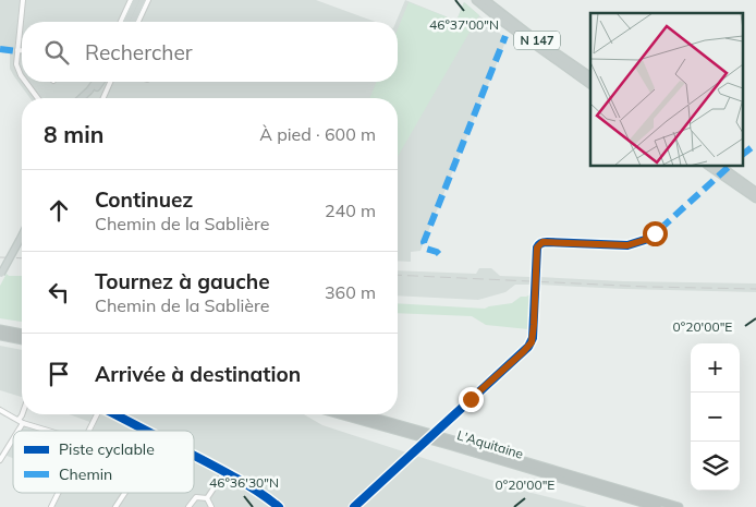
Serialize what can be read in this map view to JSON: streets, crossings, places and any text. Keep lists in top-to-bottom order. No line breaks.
{"streets":{"highway":["N 147","L'Aquitaine"]},"legend":["Piste cyclable","Chemin"],"page":{"search":"Rechercher","heading":["8 min","À pied · 600 m"],"list":[["Continuez","Chemin de la Sablière","240 m"],["Tournez à gauche","Chemin de la Sablière","360 m"],"Arrivée à destination"],"map_buttons":["+","−"]},"coordinates":["46°37'00\"N","0°20'00\"E","46°36'30\"N"]}
